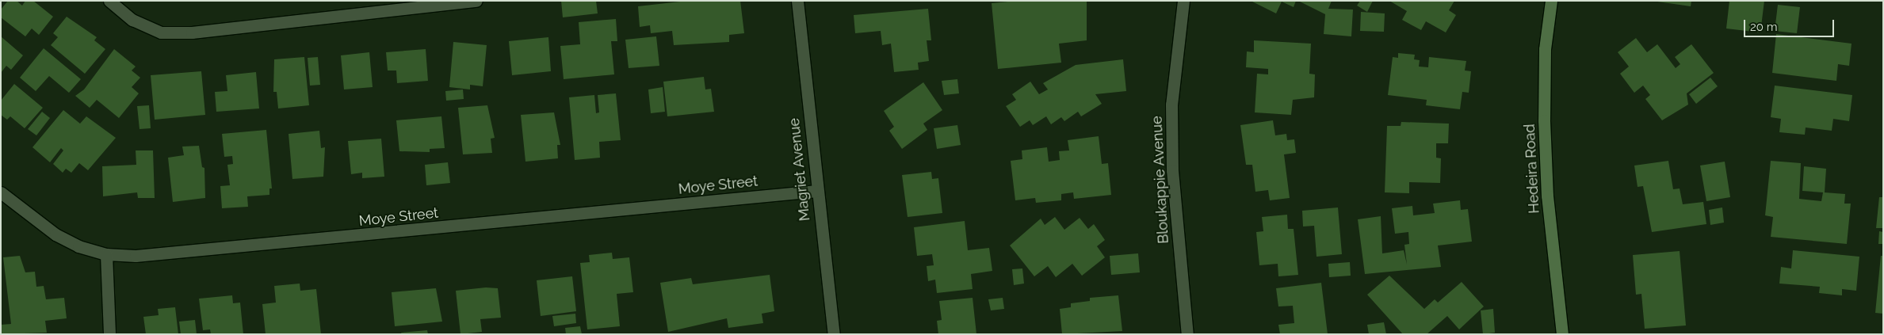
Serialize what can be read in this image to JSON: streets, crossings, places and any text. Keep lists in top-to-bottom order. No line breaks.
{"streets":{"street":["Hedeira Road","Magriet Avenue","Bloukappie Avenue","Moye Street"]},"crossings":[["Magriet Avenue","Moye Street"]],"scale_bar":"20 m"}
